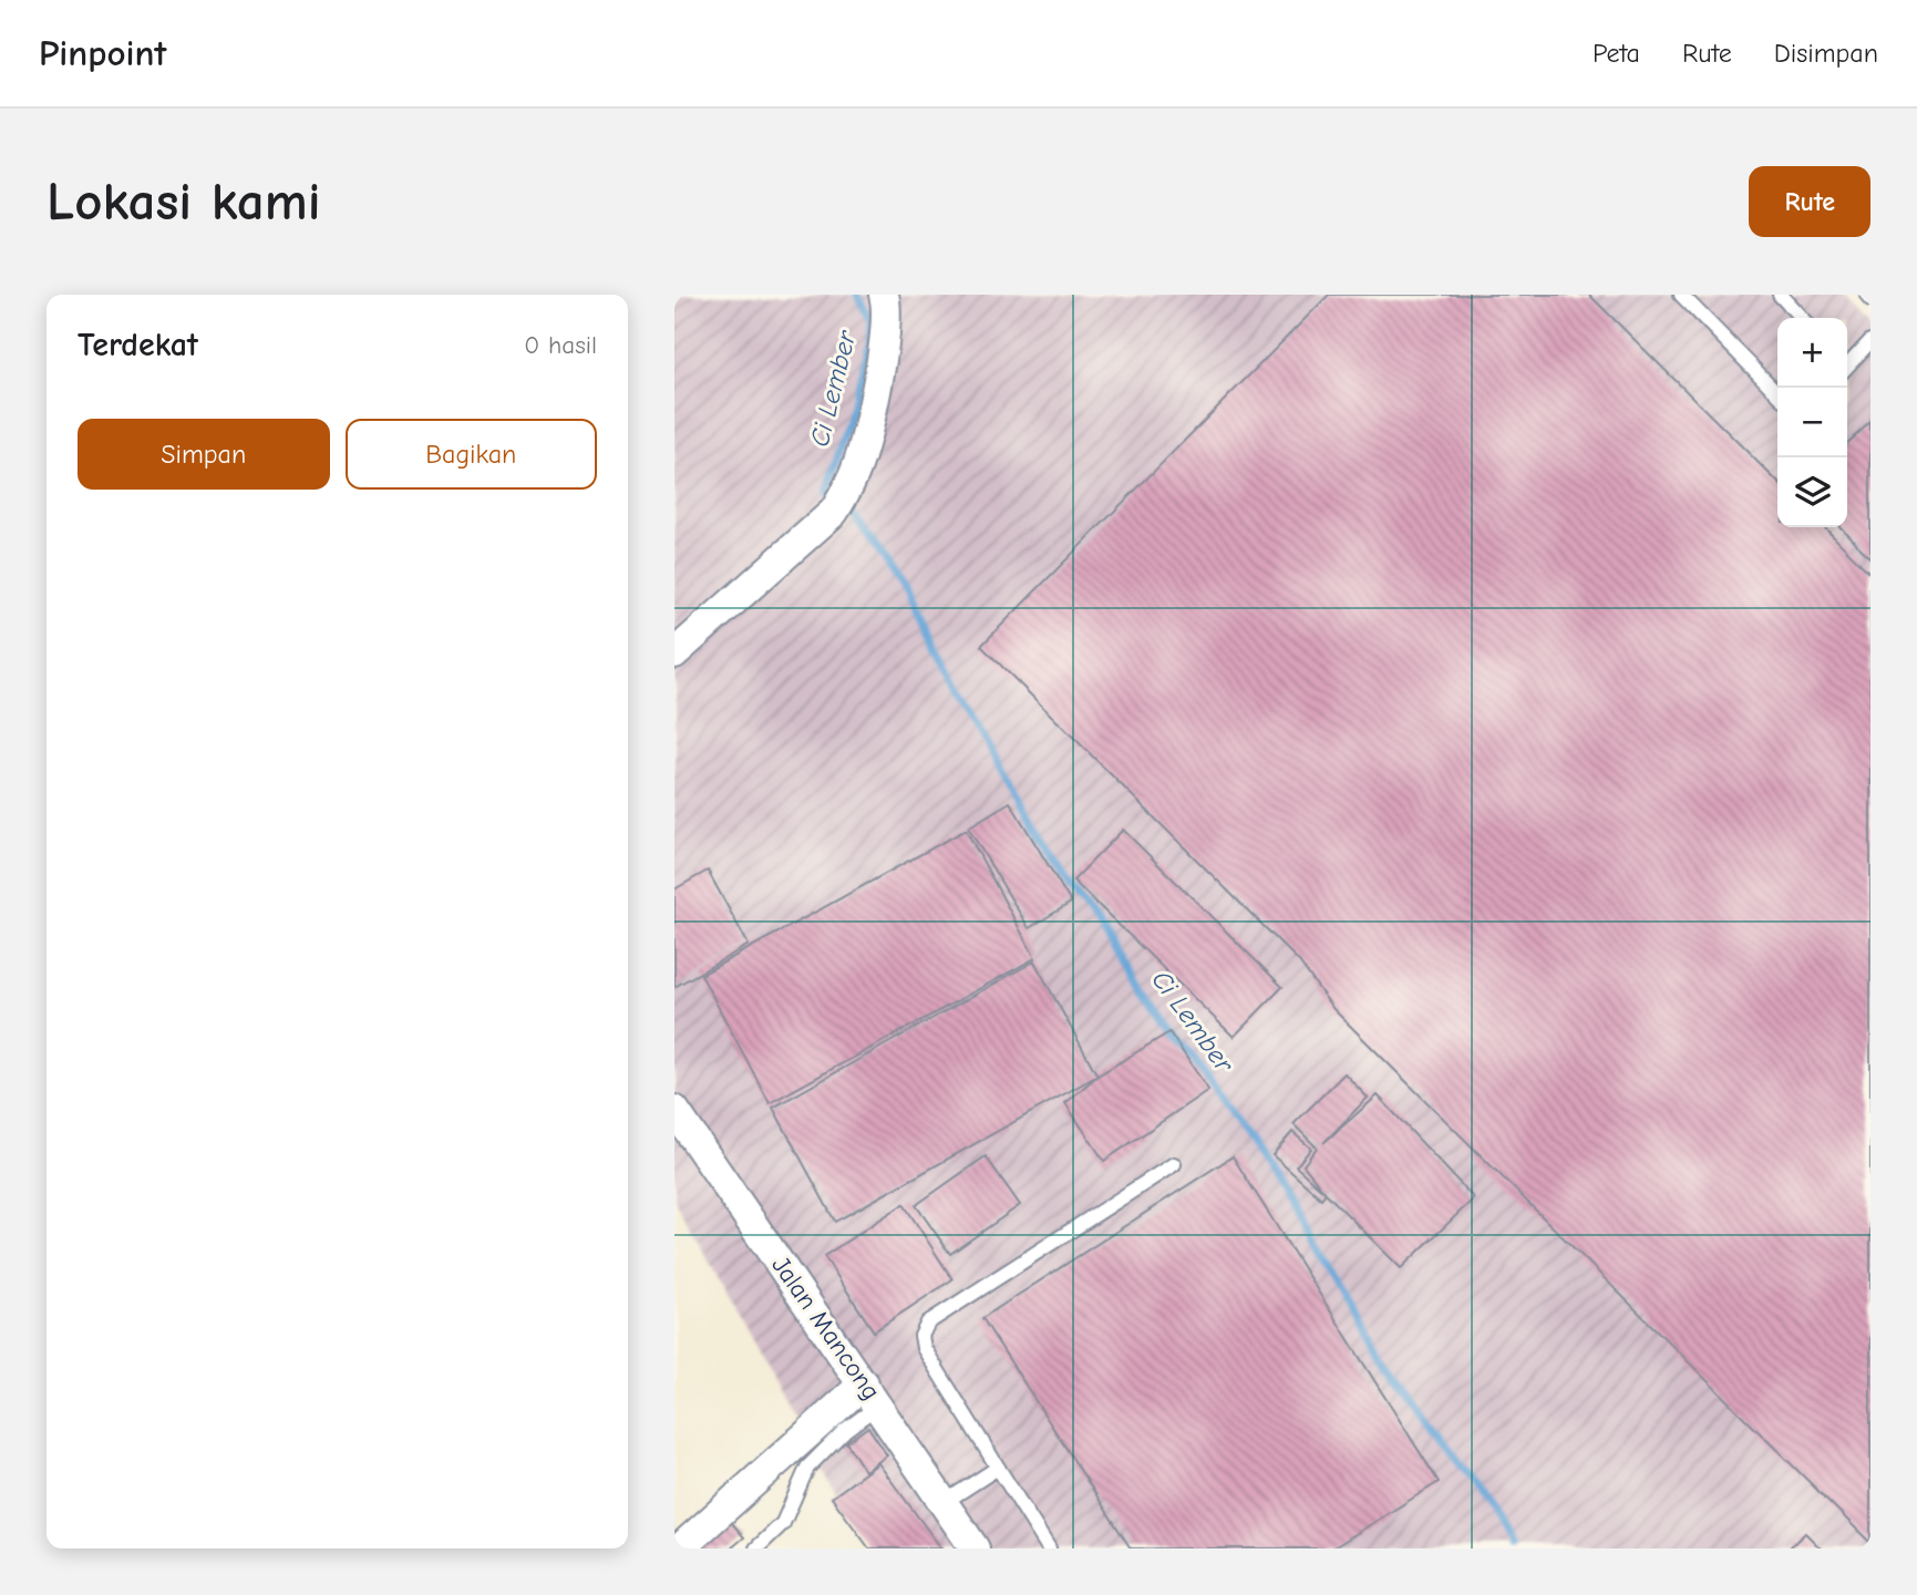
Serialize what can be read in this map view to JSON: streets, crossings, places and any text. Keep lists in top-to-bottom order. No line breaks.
{"streets":{"street":["Jalan Mancong"]},"water":["Ci Lember"],"page":{"header":"Pinpoint","nav":["Peta","Rute","Disimpan"],"buttons":["Rute",["Simpan","Bagikan"]],"title":"Lokasi kami","heading":["Terdekat","0 hasil"],"map_buttons":["+","−"]}}
